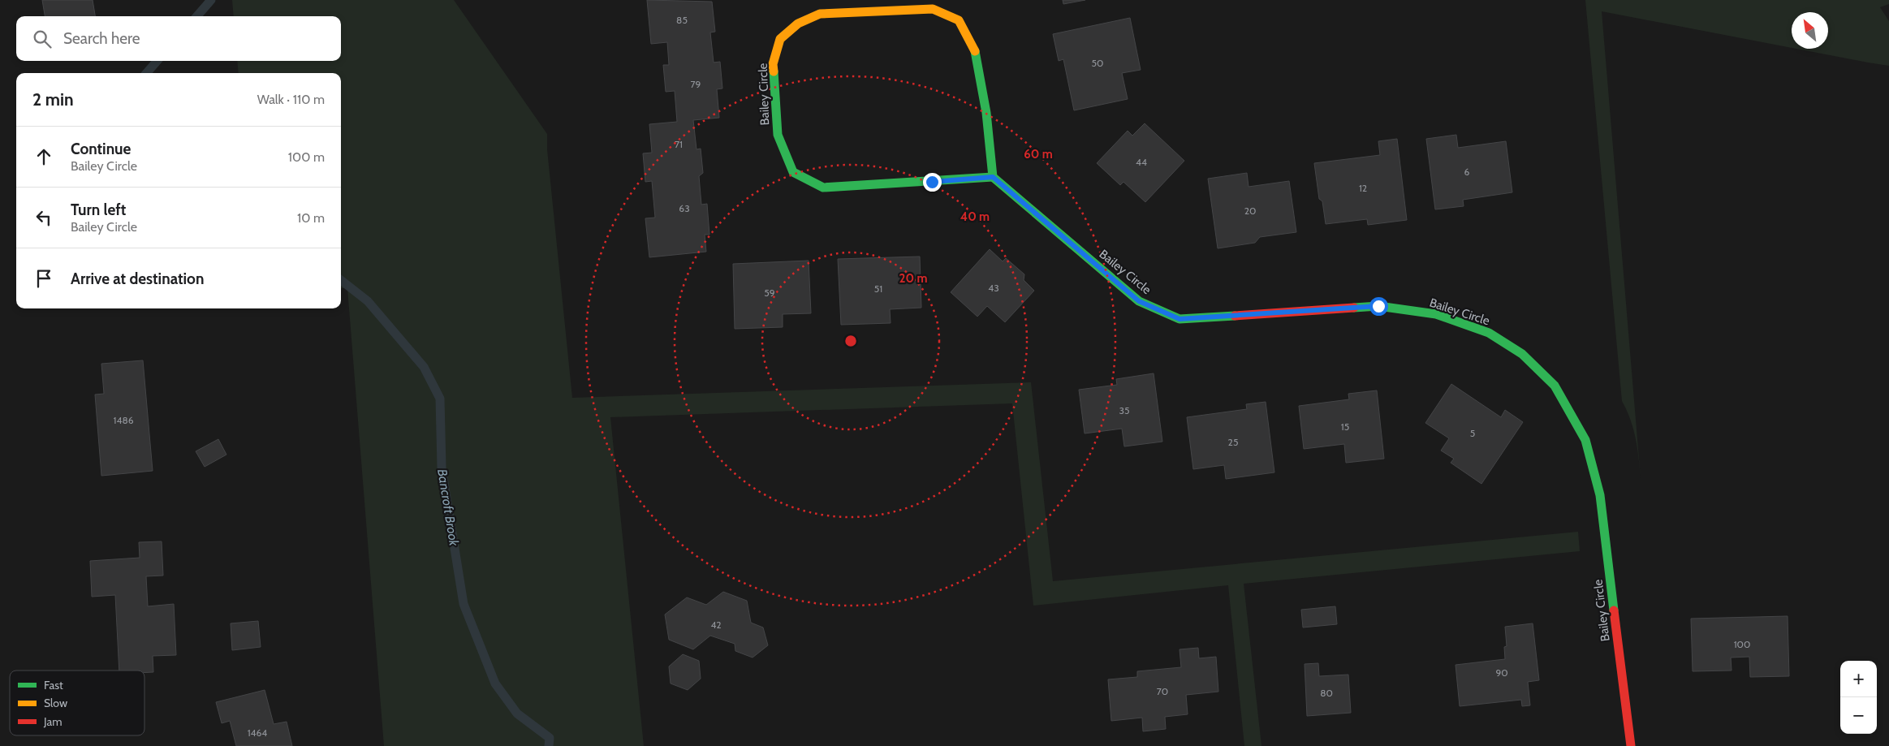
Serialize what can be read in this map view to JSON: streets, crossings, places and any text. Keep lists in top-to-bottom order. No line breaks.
{"streets":{"street":["Bailey Circle"]},"water":["Bancroft Brook"],"house_numbers":["85","50","79","71","44","6","12","63","20","43","51","59","35","1486","15","5","25","42","100","90","70","80","1464"],"legend":["Fast","Slow","Jam"],"north":"top left","page":{"search":"Search here","heading":["2 min","Walk · 110 m"],"list":[["Continue","Bailey Circle","100 m"],["Turn left","Bailey Circle","10 m"],"Arrive at destination"],"map_buttons":["+","−"]},"rings":["60 m","40 m","20 m"]}
